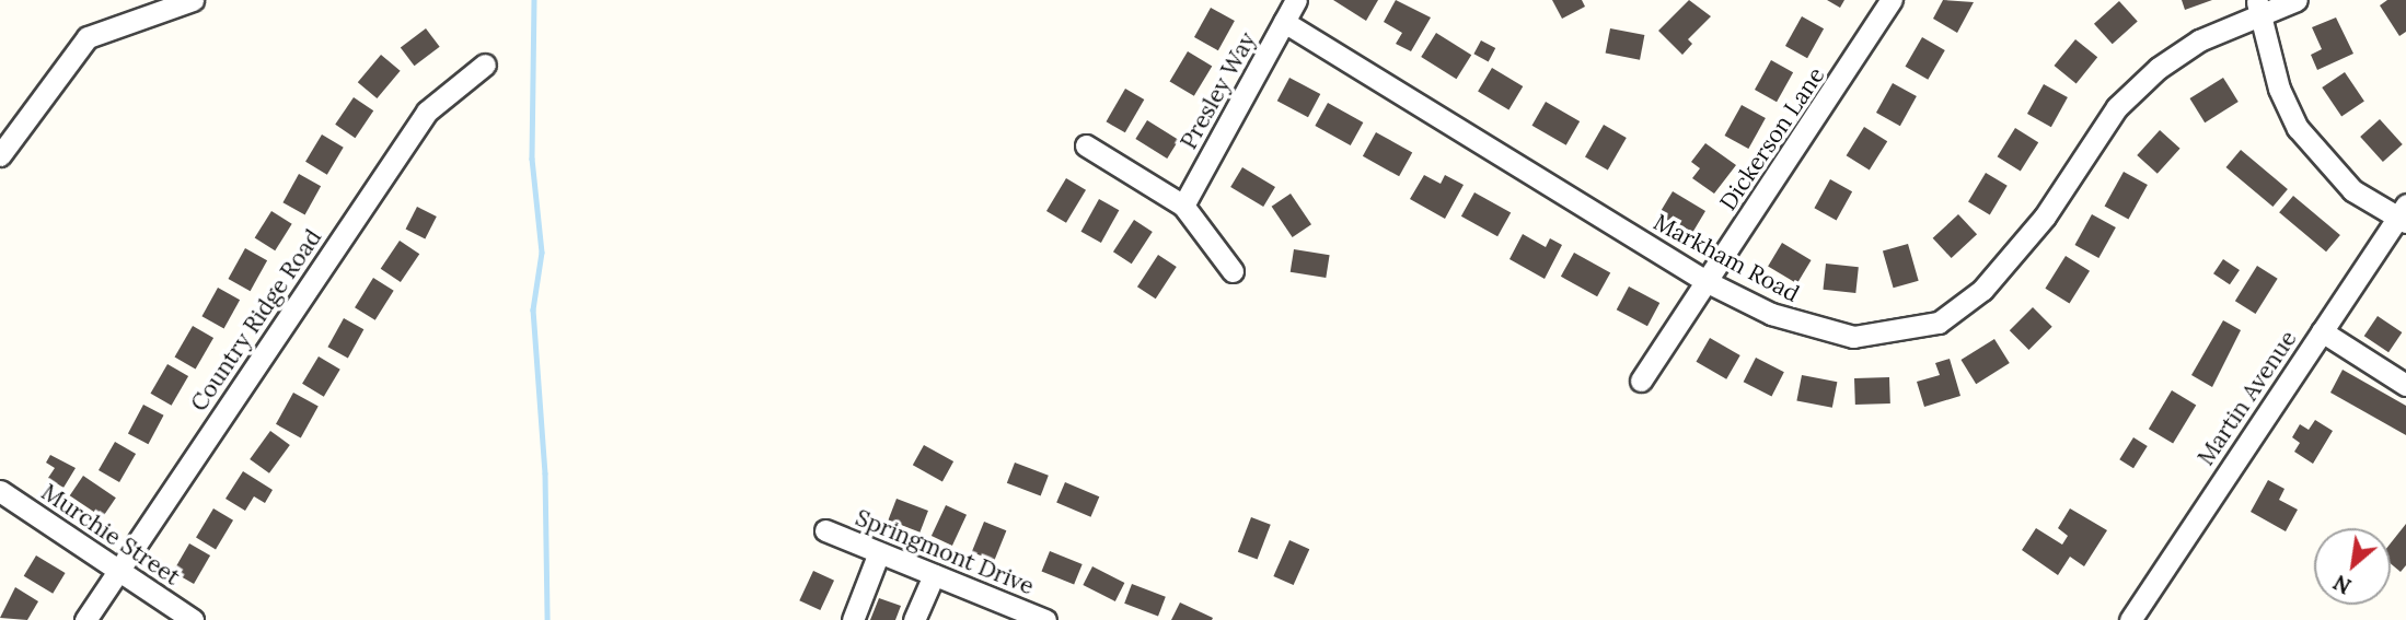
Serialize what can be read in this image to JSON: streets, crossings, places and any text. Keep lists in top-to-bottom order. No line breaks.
{"streets":{"street":["Presley Way","Dickerson Lane","Markham Road","Country Ridge Road","Martin Avenue","Murchie Street","Springmont Drive"]},"crossings":[["Presley Way","Markham Road"],["Dickerson Lane","Markham Road"],["Country Ridge Road","Murchie Street"]],"north":"bottom left"}
